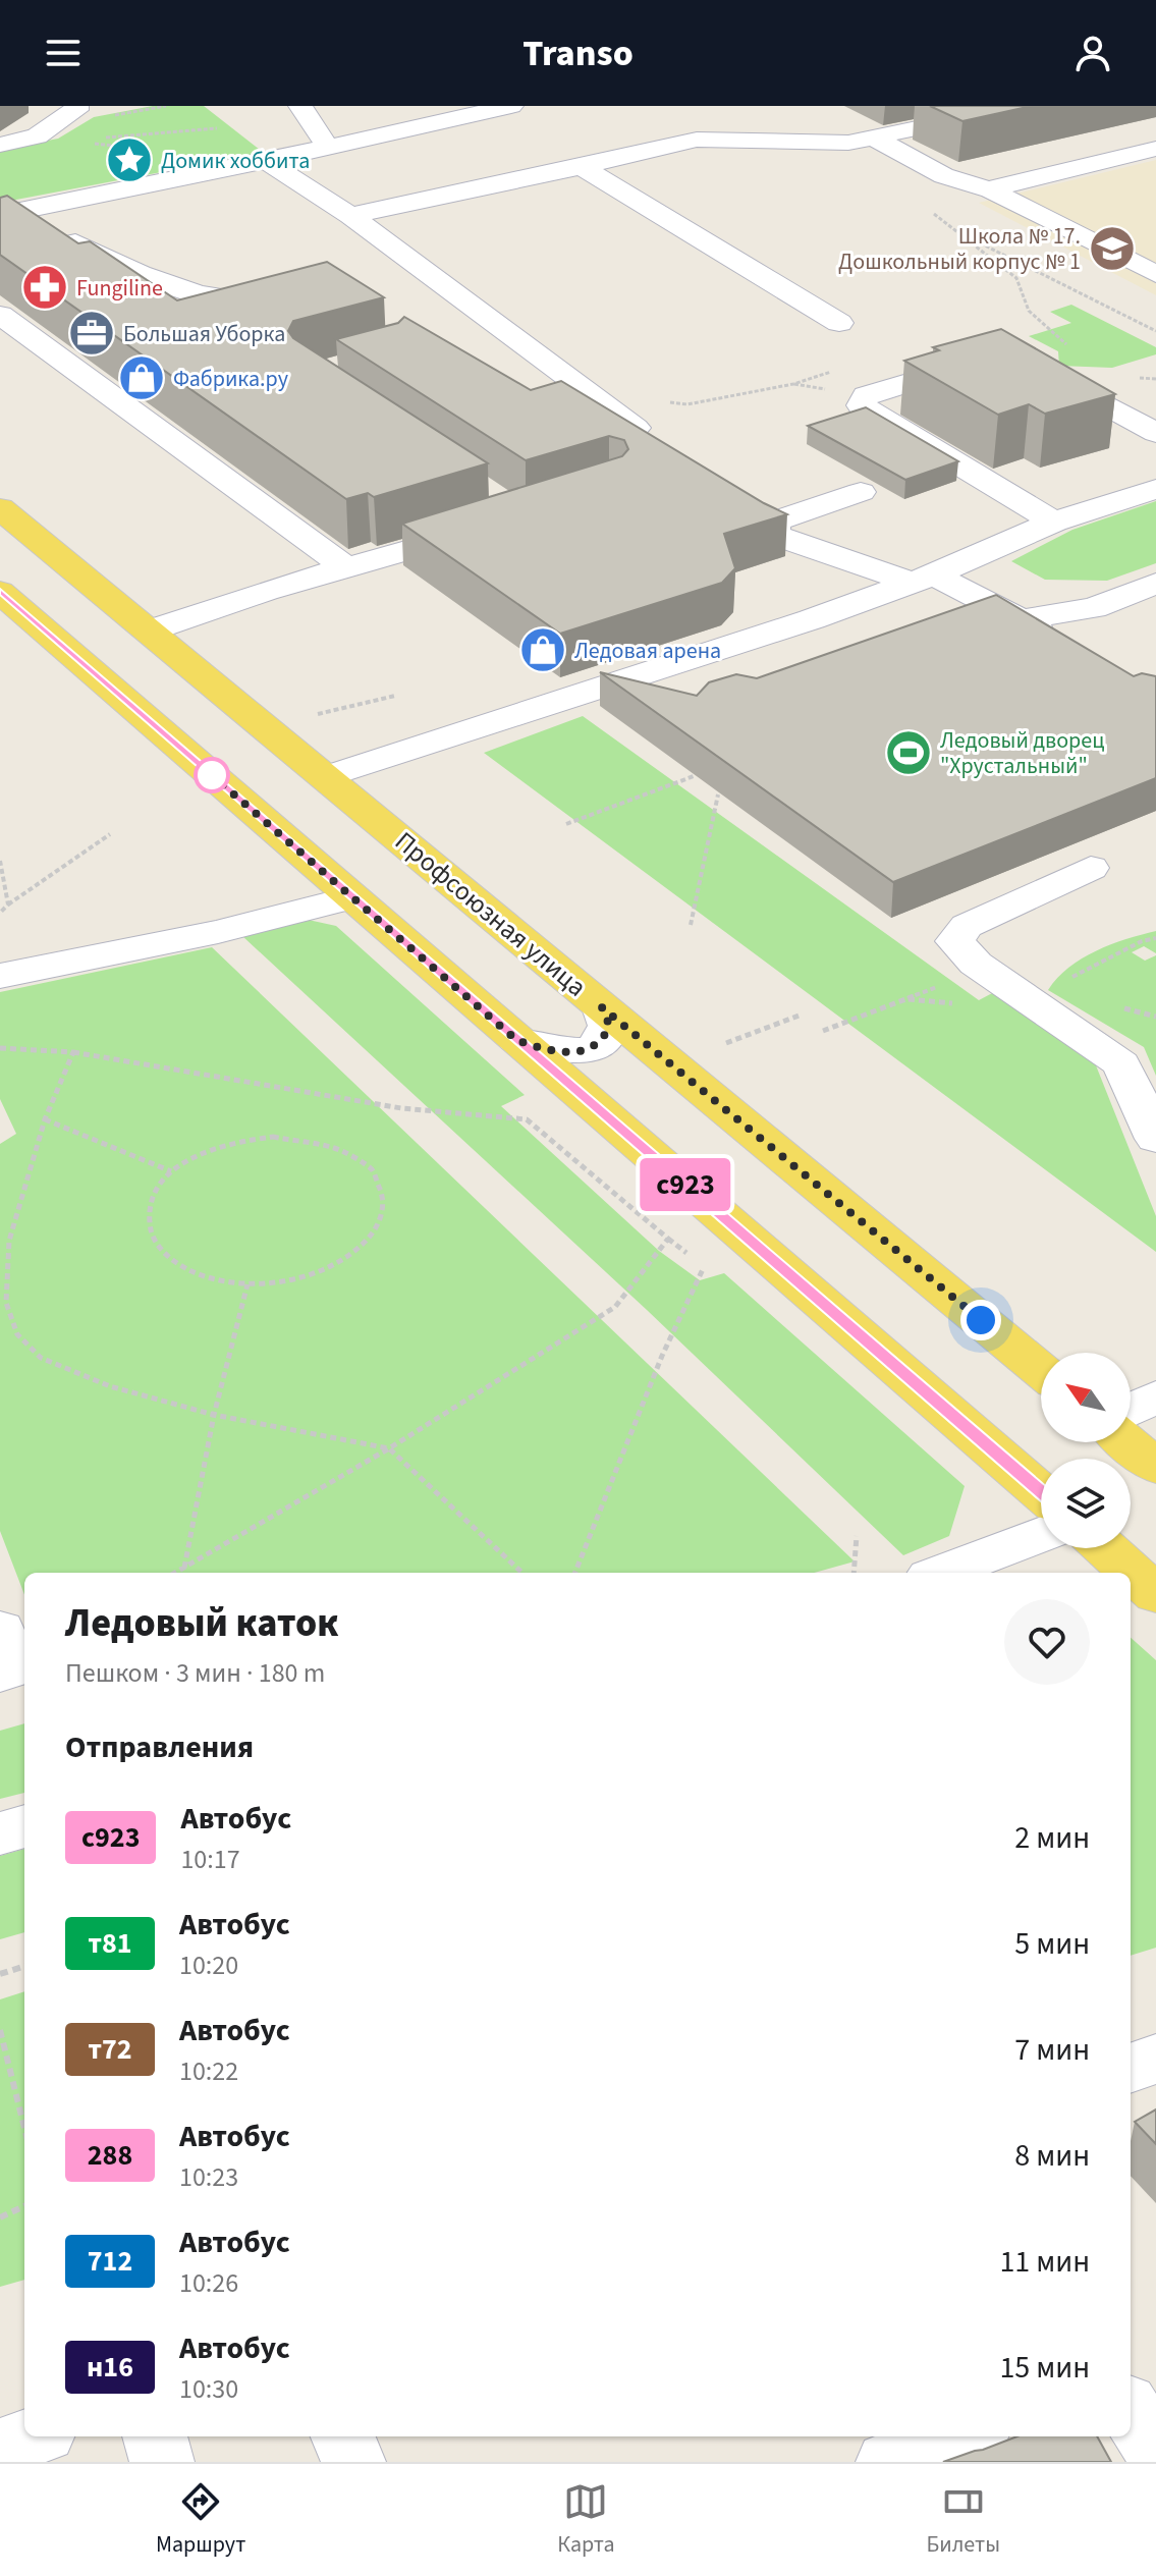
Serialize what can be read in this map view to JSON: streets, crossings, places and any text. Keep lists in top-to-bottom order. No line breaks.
{"streets":{"main road":["Профсоюзная улица"]},"places":{"place":["Домик хоббита"],"school or university":["Школа № 17. Дошкольный корпус № 1"],"pharmacy":["Fungiline"],"office":["Большая Уборка"],"shop":["Фабрика.ру","Ледовая арена"],"sports":["Ледовый дворец \"Хрустальный\""]},"lines":["bus line с923"],"north":"top left","page":{"header":"Transo","on_map":"с923","heading":[["Ледовый каток","Пешком · 3 мин · 180 m"],"Отправления"],"list":[{"mark":"с923","name":"Автобус","note":"10:17","value":"2 мин"},{"mark":"т81","name":"Автобус","note":"10:20","value":"5 мин"},{"mark":"т72","name":"Автобус","note":"10:22","value":"7 мин"},{"mark":"288","name":"Автобус","note":"10:23","value":"8 мин"},{"mark":"712","name":"Автобус","note":"10:26","value":"11 мин"},{"mark":"н16","name":"Автобус","note":"10:30","value":"15 мин"}],"tabs":["Маршрут","Карта","Билеты"]}}
